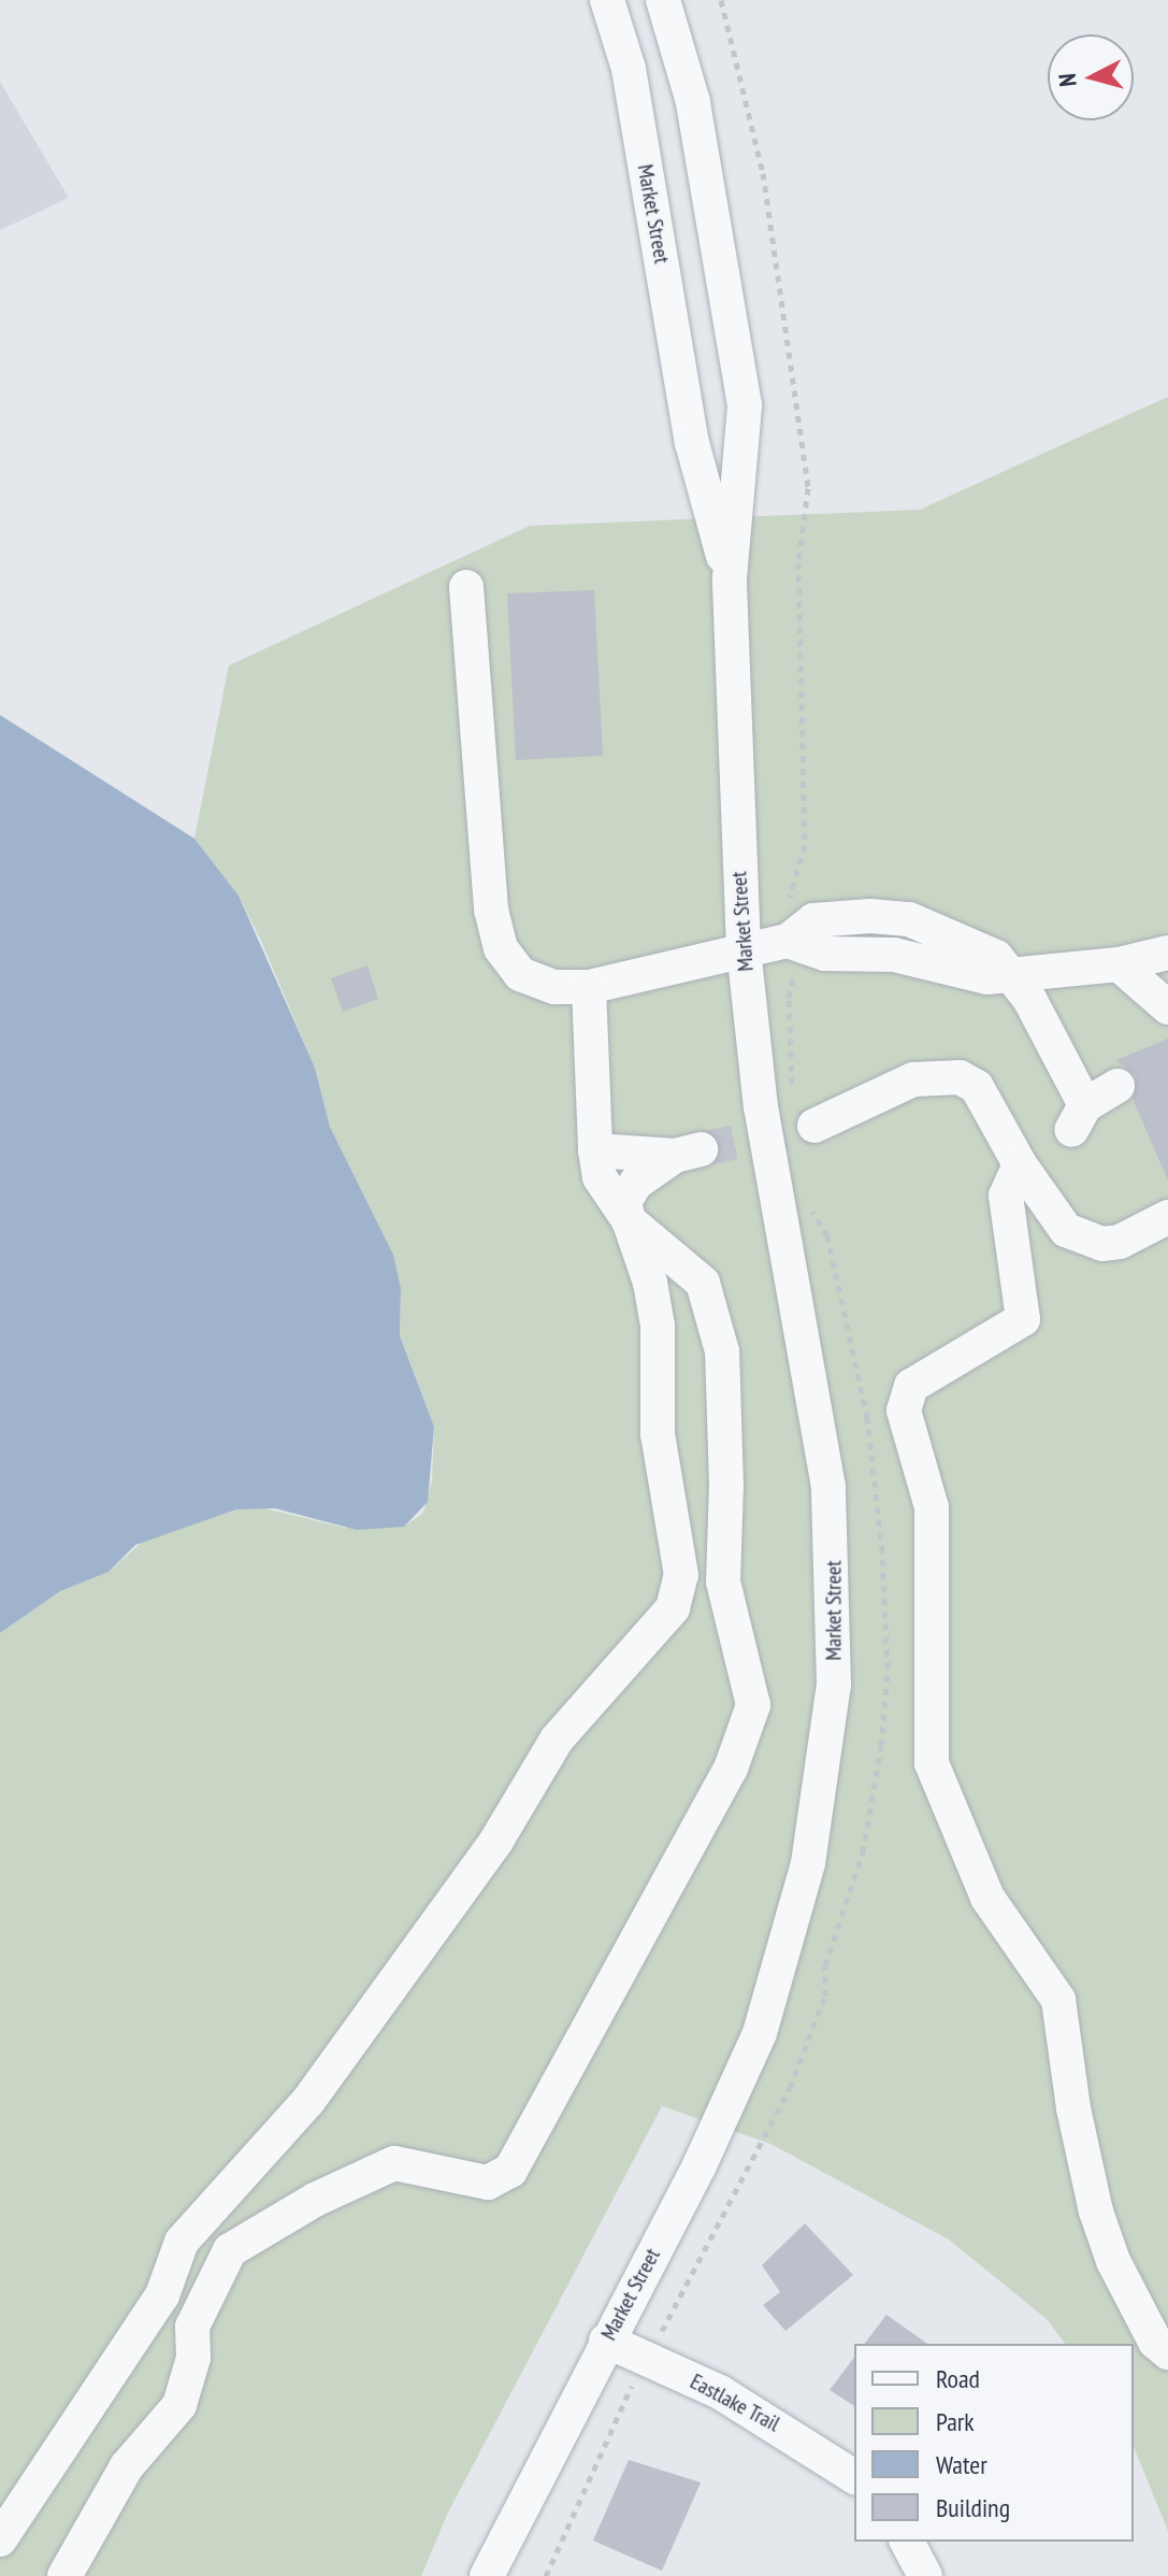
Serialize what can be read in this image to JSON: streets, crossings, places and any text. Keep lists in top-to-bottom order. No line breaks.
{"streets":{"street":["Market Street","Eastlake Trail"]},"crossings":[["Market Street","Eastlake Trail"]],"legend":["Road","Park","Water","Building"],"north":"left"}
